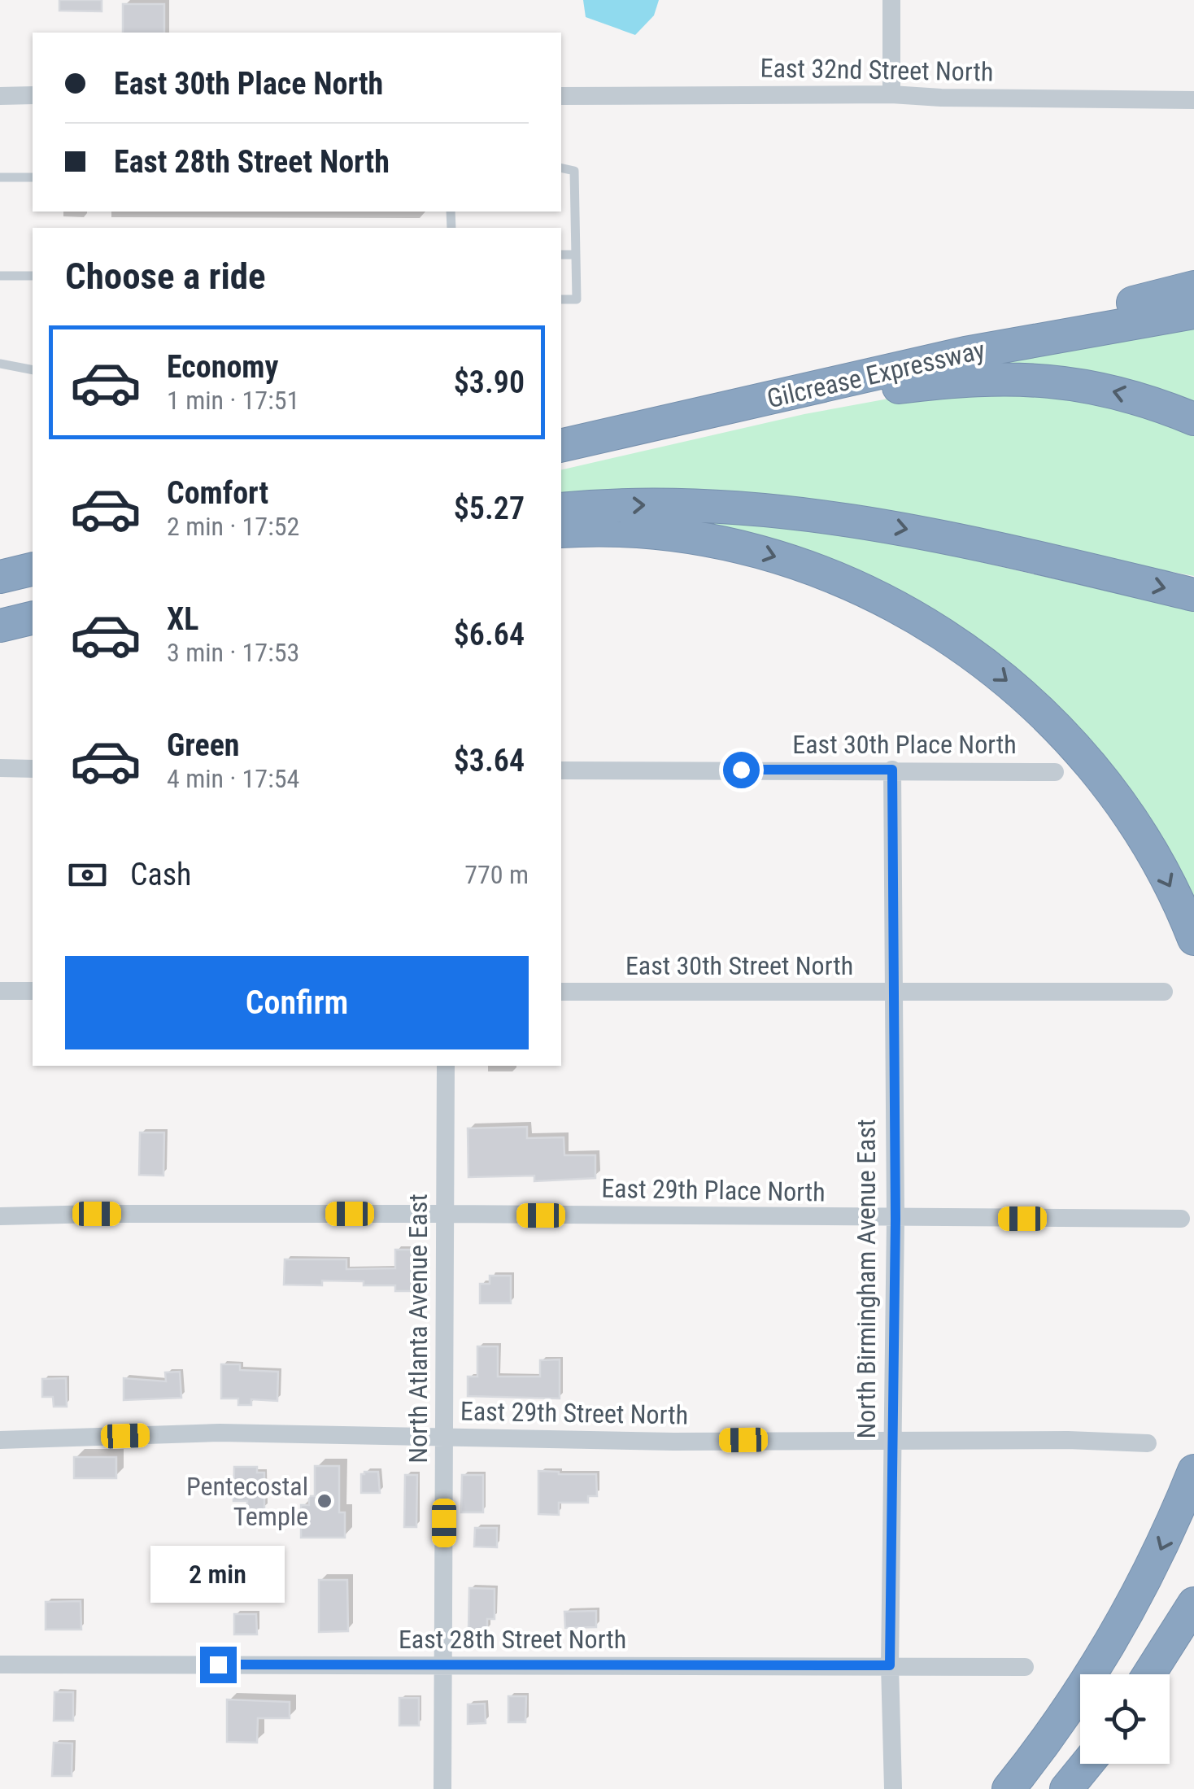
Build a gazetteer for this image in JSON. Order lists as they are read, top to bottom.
{
  "streets": {
    "highway": ["Gilcrease Expressway"],
    "street": [
      "East 32nd Street North",
      "East 30th Place North",
      "East 30th Street North",
      "East 29th Place North",
      "North Birmingham Avenue East",
      "North Atlanta Avenue East",
      "East 29th Street North",
      "East 28th Street North"
    ]
  },
  "crossings": [
    ["East 30th Place North", "North Birmingham Avenue East"],
    ["East 30th Street North", "North Birmingham Avenue East"],
    ["East 29th Place North", "North Birmingham Avenue East"],
    ["East 29th Place North", "North Atlanta Avenue East"],
    ["North Birmingham Avenue East", "East 29th Street North"],
    ["North Birmingham Avenue East", "East 28th Street North"],
    ["North Atlanta Avenue East", "East 29th Street North"],
    ["North Atlanta Avenue East", "East 28th Street North"]
  ],
  "places": ["Pentecostal Temple"],
  "page": {
    "banner": ["East 30th Place North", "East 28th Street North"],
    "heading": "Choose a ride",
    "list": [
      {
        "name": "Economy",
        "note": "1 min · 17:51",
        "value": "$3.90"
      },
      {
        "name": "Comfort",
        "note": "2 min · 17:52",
        "value": "$5.27"
      },
      {
        "name": "XL",
        "note": "3 min · 17:53",
        "value": "$6.64"
      },
      {
        "name": "Green",
        "note": "4 min · 17:54",
        "value": "$3.64"
      }
    ],
    "pay": ["Cash", "770 m"],
    "buttons": "Confirm",
    "bubble": "2 min"
  }
}
